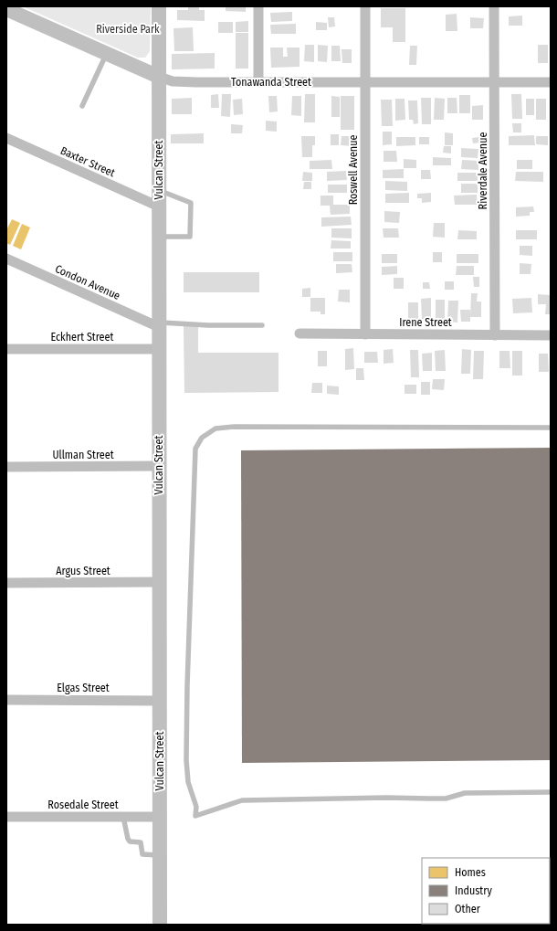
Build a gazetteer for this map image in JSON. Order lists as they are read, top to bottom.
{
  "streets": {
    "street": [
      "Tonawanda Street",
      "Baxter Street",
      "Vulcan Street",
      "Roswell Avenue",
      "Riverdale Avenue",
      "Condon Avenue",
      "Irene Street",
      "Eckhert Street",
      "Ullman Street",
      "Argus Street",
      "Elgas Street",
      "Rosedale Street"
    ]
  },
  "crossings": [
    ["Tonawanda Street", "Vulcan Street"],
    ["Tonawanda Street", "Roswell Avenue"],
    ["Tonawanda Street", "Riverdale Avenue"],
    ["Baxter Street", "Vulcan Street"],
    ["Vulcan Street", "Condon Avenue"],
    ["Vulcan Street", "Eckhert Street"],
    ["Vulcan Street", "Ullman Street"],
    ["Vulcan Street", "Argus Street"],
    ["Vulcan Street", "Elgas Street"],
    ["Vulcan Street", "Rosedale Street"],
    ["Roswell Avenue", "Irene Street"],
    ["Riverdale Avenue", "Irene Street"]
  ],
  "parks": ["Riverside Park"],
  "legend": ["Homes", "Industry", "Other"]
}
